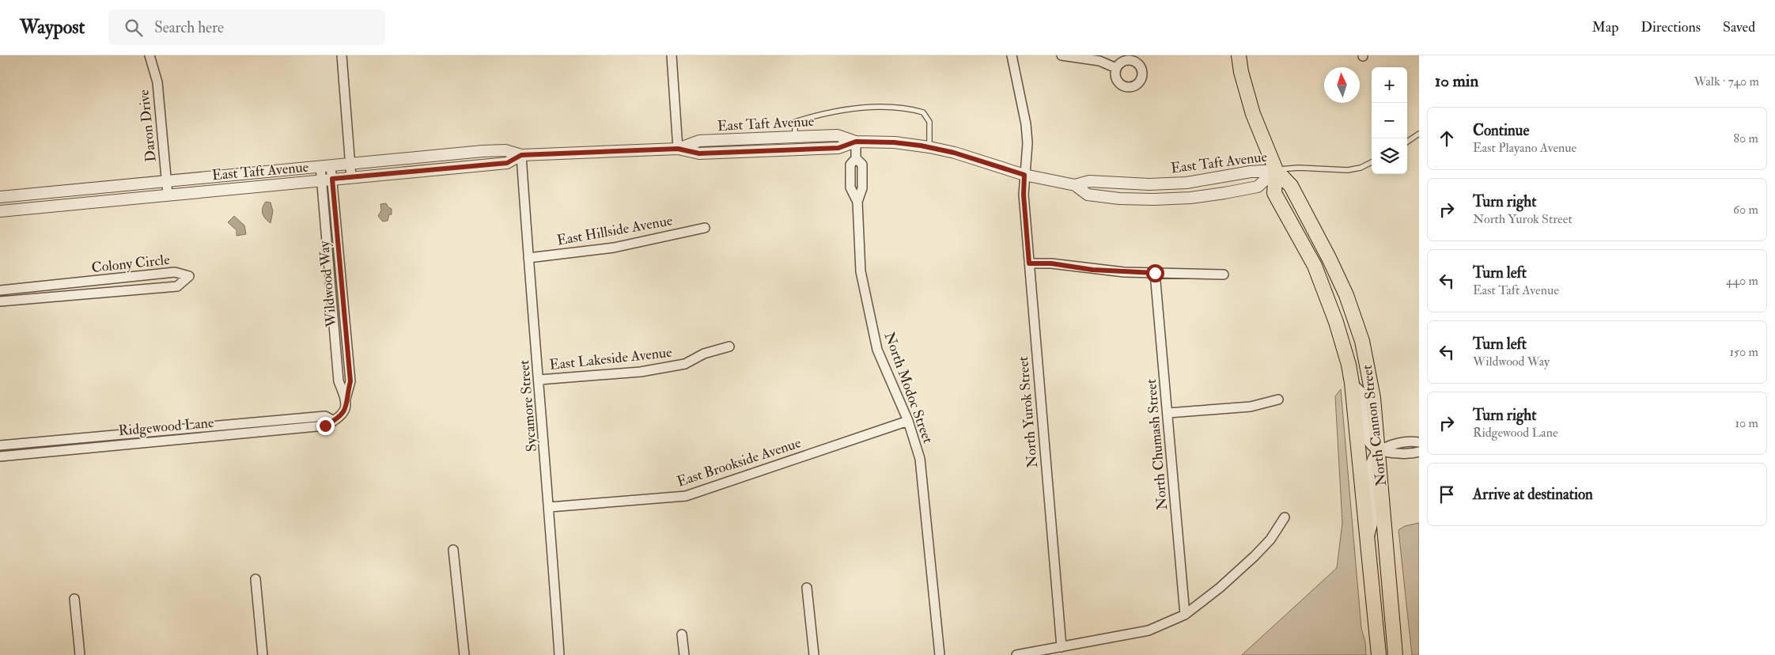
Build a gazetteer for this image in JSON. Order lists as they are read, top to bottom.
{
  "streets": {
    "main road": ["North Cannon Street"],
    "street": [
      "East Taft Avenue",
      "Daron Drive",
      "East Hillside Avenue",
      "Colony Circle",
      "Wildwood Way",
      "East Lakeside Avenue",
      "North Modoc Street",
      "Sycamore Street",
      "North Yurok Street",
      "Ridgewood Lane",
      "North Chumash Street",
      "East Brookside Avenue"
    ]
  },
  "crossings": [
    ["East Taft Avenue", "Daron Drive"],
    ["East Taft Avenue", "Wildwood Way"],
    ["East Taft Avenue", "North Modoc Street"],
    ["East Taft Avenue", "Sycamore Street"],
    ["East Taft Avenue", "North Yurok Street"],
    ["East Taft Avenue", "North Cannon Street"],
    ["East Hillside Avenue", "Sycamore Street"],
    ["Wildwood Way", "Ridgewood Lane"],
    ["East Lakeside Avenue", "Sycamore Street"],
    ["North Modoc Street", "East Brookside Avenue"],
    ["Sycamore Street", "East Brookside Avenue"]
  ],
  "north": "top",
  "page": {
    "header": "Waypost",
    "search": "Search here",
    "nav": ["Map", "Directions", "Saved"],
    "heading": ["10 min", "Walk · 740 m"],
    "map_buttons": ["+", "−"],
    "list": [
      ["Continue", "East Playano Avenue", "80 m"],
      ["Turn right", "North Yurok Street", "60 m"],
      ["Turn left", "East Taft Avenue", "440 m"],
      ["Turn left", "Wildwood Way", "150 m"],
      ["Turn right", "Ridgewood Lane", "10 m"],
      "Arrive at destination"
    ]
  }
}
